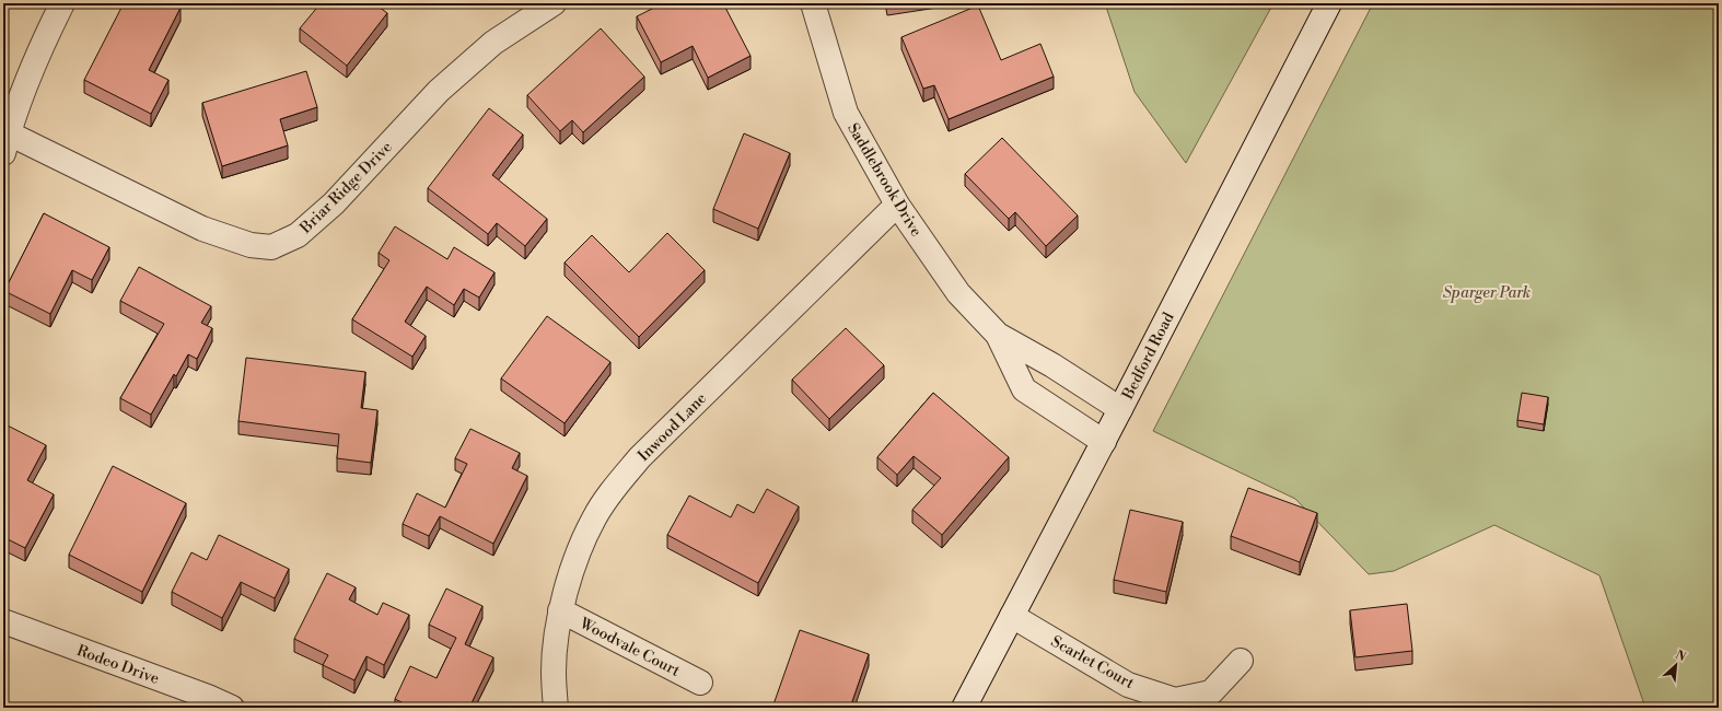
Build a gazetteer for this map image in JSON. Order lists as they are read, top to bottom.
{
  "streets": {
    "street": [
      "Saddlebrook Drive",
      "Briar Ridge Drive",
      "Bedford Road",
      "Inwood Lane",
      "Woodvale Court",
      "Scarlet Court",
      "Rodeo Drive"
    ]
  },
  "crossings": [
    ["Saddlebrook Drive", "Bedford Road"],
    ["Saddlebrook Drive", "Inwood Lane"],
    ["Bedford Road", "Scarlet Court"],
    ["Inwood Lane", "Woodvale Court"]
  ],
  "parks": ["Sparger Park"],
  "north": "top right"
}
